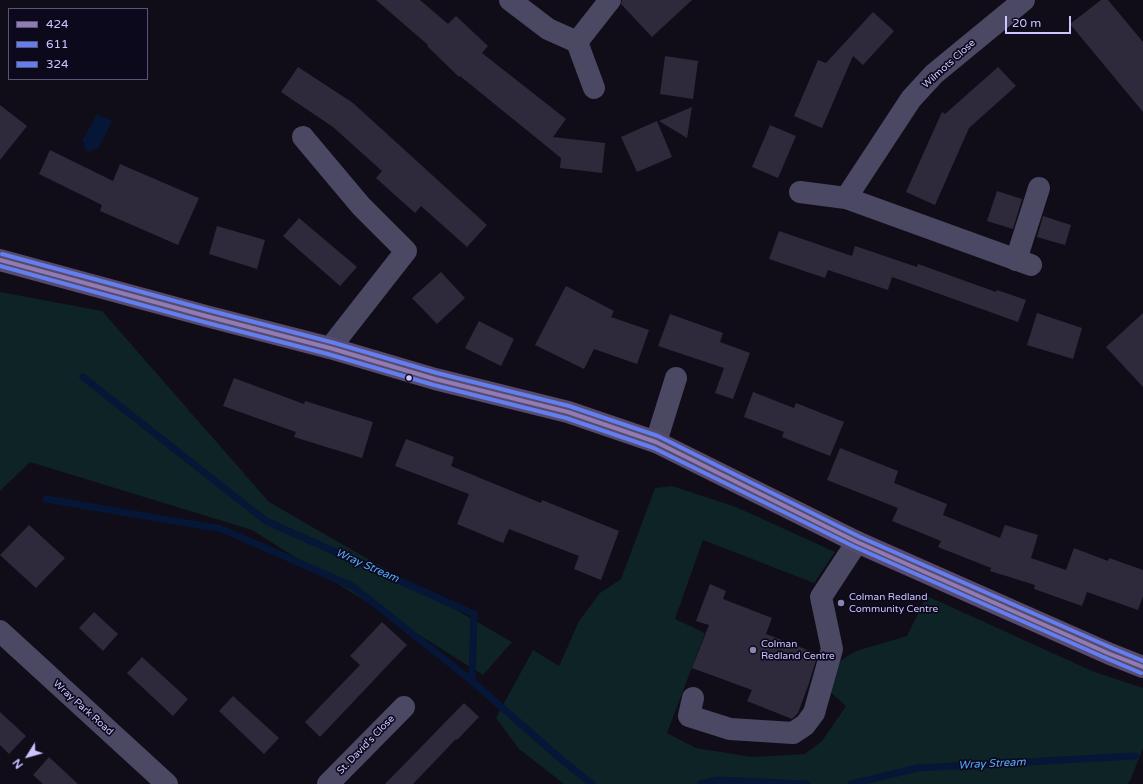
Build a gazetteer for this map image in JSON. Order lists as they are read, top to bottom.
{
  "streets": {
    "street": ["Wilmots Close", "Wray Park Road", "St. David's Close"]
  },
  "water": ["Wray Stream"],
  "places": ["Colman Redland Community Centre", "Colman Redland Centre"],
  "lines": ["transit line 324", "transit line 424", "transit line 611"],
  "legend": ["424", "611", "324"],
  "scale_bar": "20 m",
  "north": "bottom left"
}
